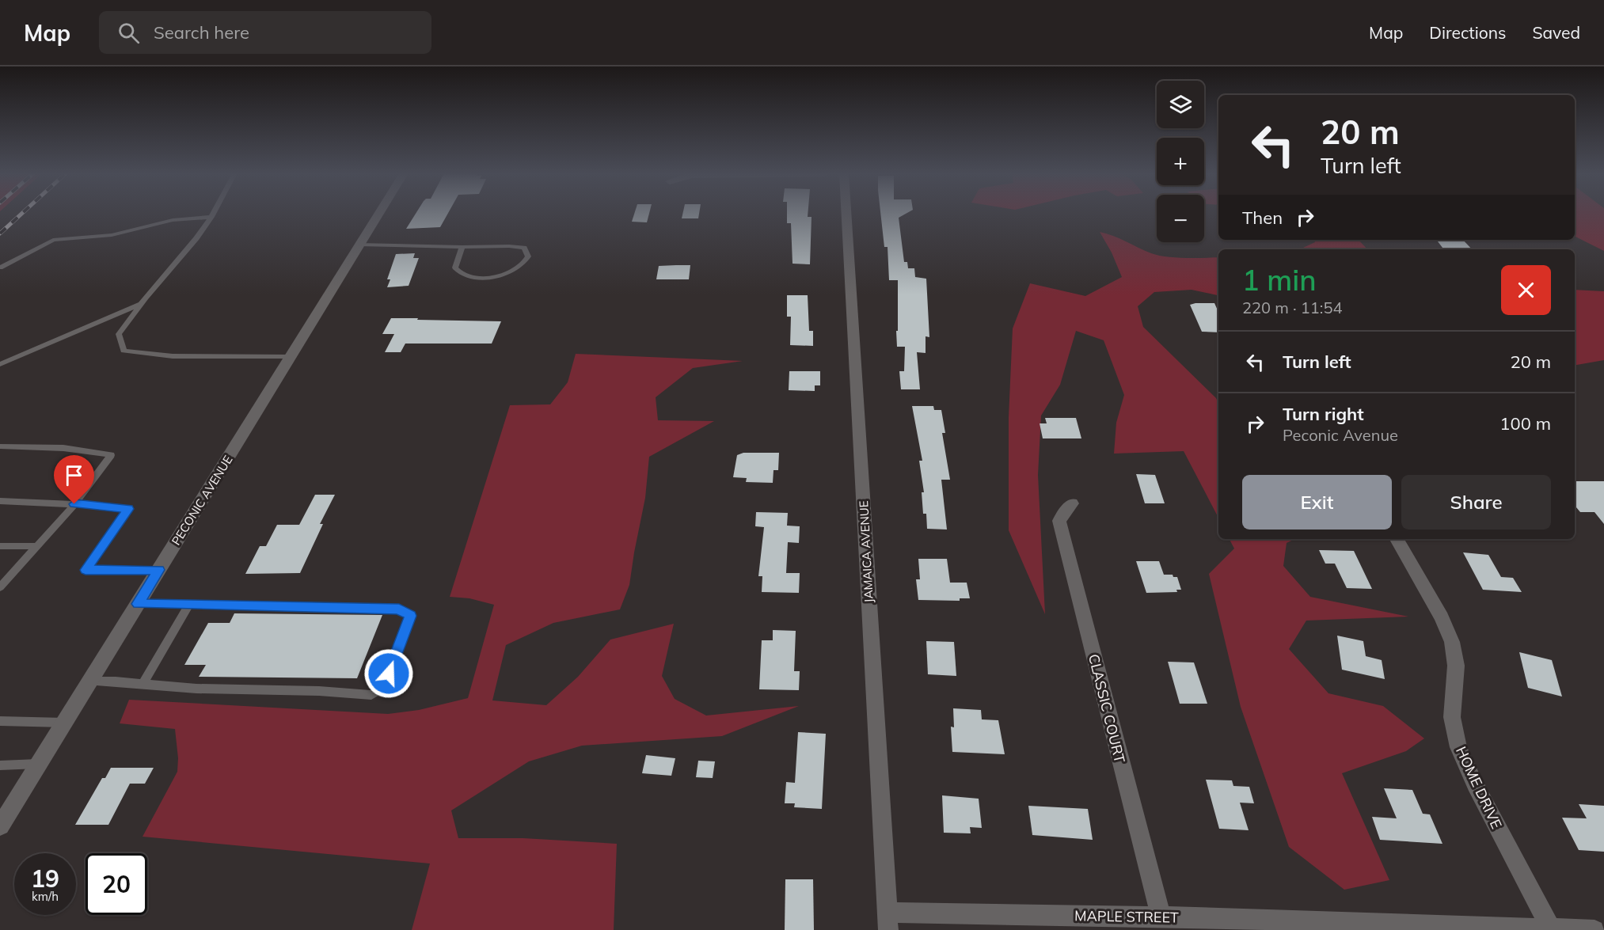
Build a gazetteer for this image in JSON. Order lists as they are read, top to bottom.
{
  "streets": {
    "street": [
      "PECONIC AVENUE",
      "JAMAICA AVENUE",
      "CLASSIC COURT",
      "HOME DRIVE",
      "MAPLE STREET"
    ]
  },
  "crossings": [
    ["JAMAICA AVENUE", "MAPLE STREET"],
    ["CLASSIC COURT", "MAPLE STREET"],
    ["HOME DRIVE", "MAPLE STREET"]
  ],
  "page": {
    "header": "Map",
    "search": "Search here",
    "nav": ["Map", "Directions", "Saved"],
    "map_buttons": ["+", "−"],
    "turn": ["20 m", "Turn left"],
    "then": "Then",
    "heading": ["1 min", "220 m · 11:54"],
    "list": [
      {
        "name": "Turn left",
        "value": "20 m"
      },
      {
        "name": "Turn right",
        "note": "Peconic Avenue",
        "value": "100 m"
      }
    ],
    "buttons": ["Exit", "Share"],
    "speed": "19 km/h",
    "limit": "20"
  }
}
